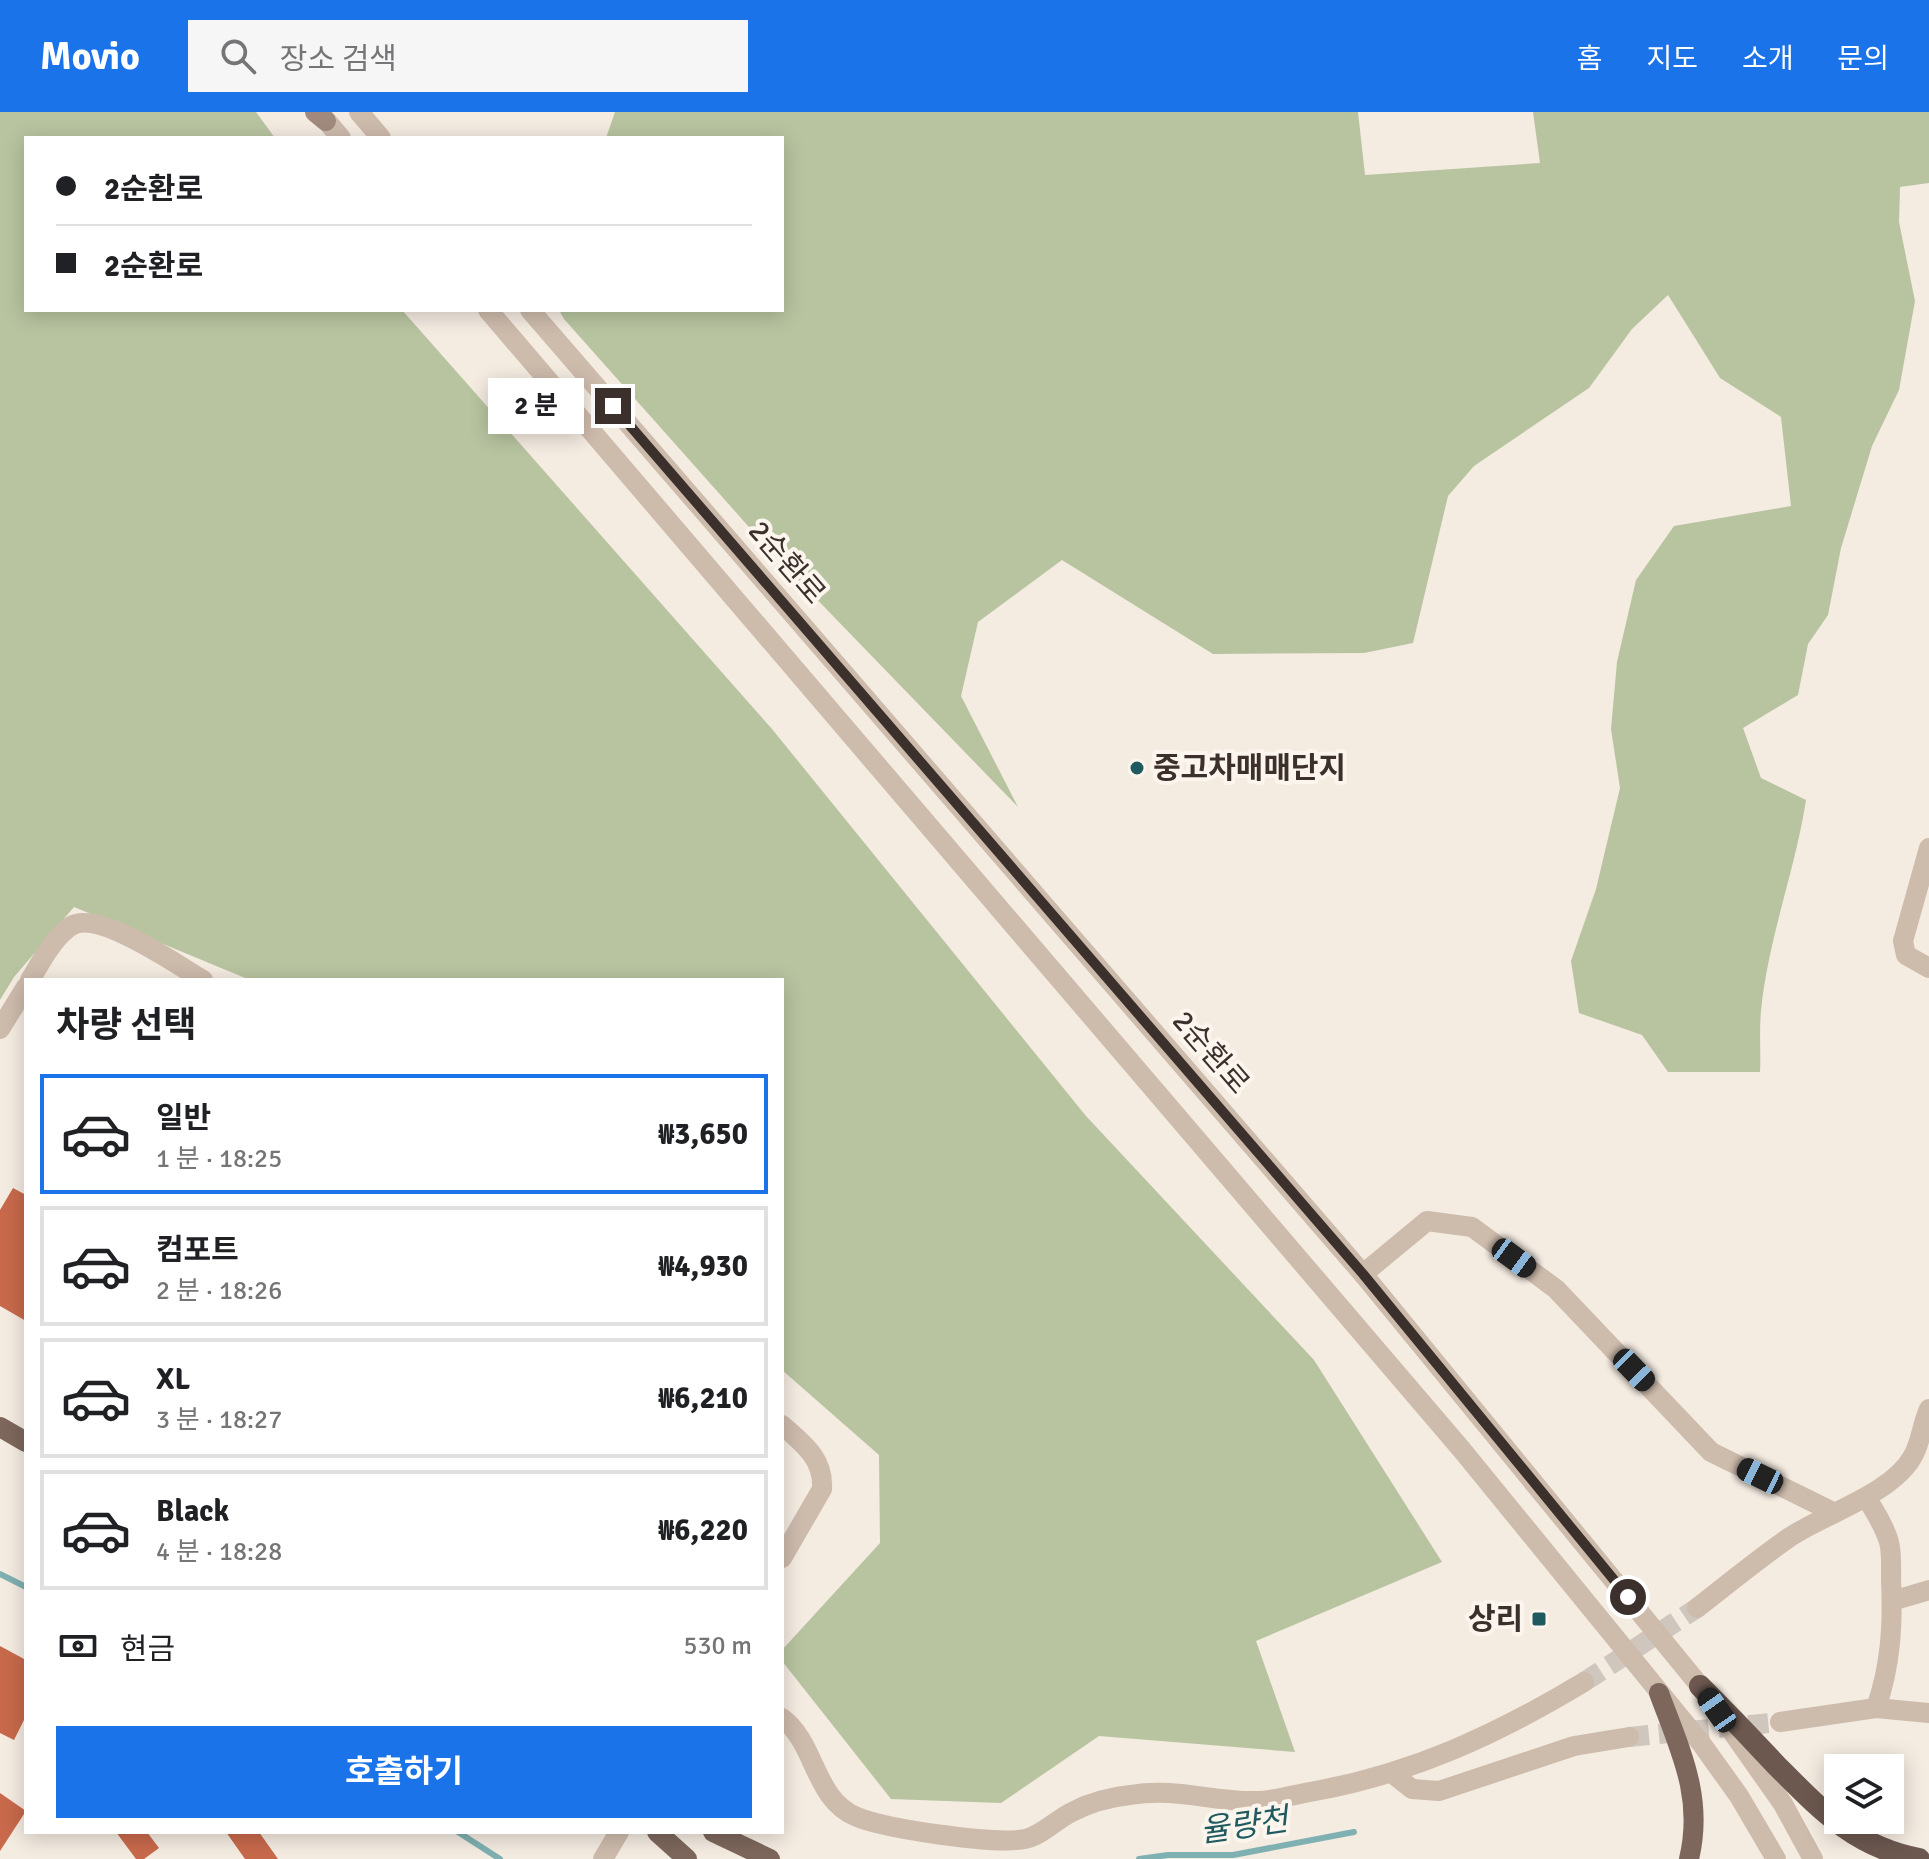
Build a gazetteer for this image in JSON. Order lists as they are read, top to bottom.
{
  "streets": {
    "street": ["2순환로"]
  },
  "water": ["율량천"],
  "places": {
    "other": ["중고차매매단지"],
    "transit": ["상리"]
  },
  "page": {
    "header": "Movio",
    "search": "장소 검색",
    "nav": [
      "홈",
      "지도",
      "소개",
      "문의"
    ],
    "banner": ["2순환로", "2순환로"],
    "bubble": "2 분",
    "heading": "차량 선택",
    "list": [
      {
        "name": "일반",
        "note": "1 분 · 18:25",
        "value": "₩3,650"
      },
      {
        "name": "컴포트",
        "note": "2 분 · 18:26",
        "value": "₩4,930"
      },
      {
        "name": "XL",
        "note": "3 분 · 18:27",
        "value": "₩6,210"
      },
      {
        "name": "Black",
        "note": "4 분 · 18:28",
        "value": "₩6,220"
      }
    ],
    "pay": ["현금", "530 m"],
    "buttons": "호출하기"
  }
}
